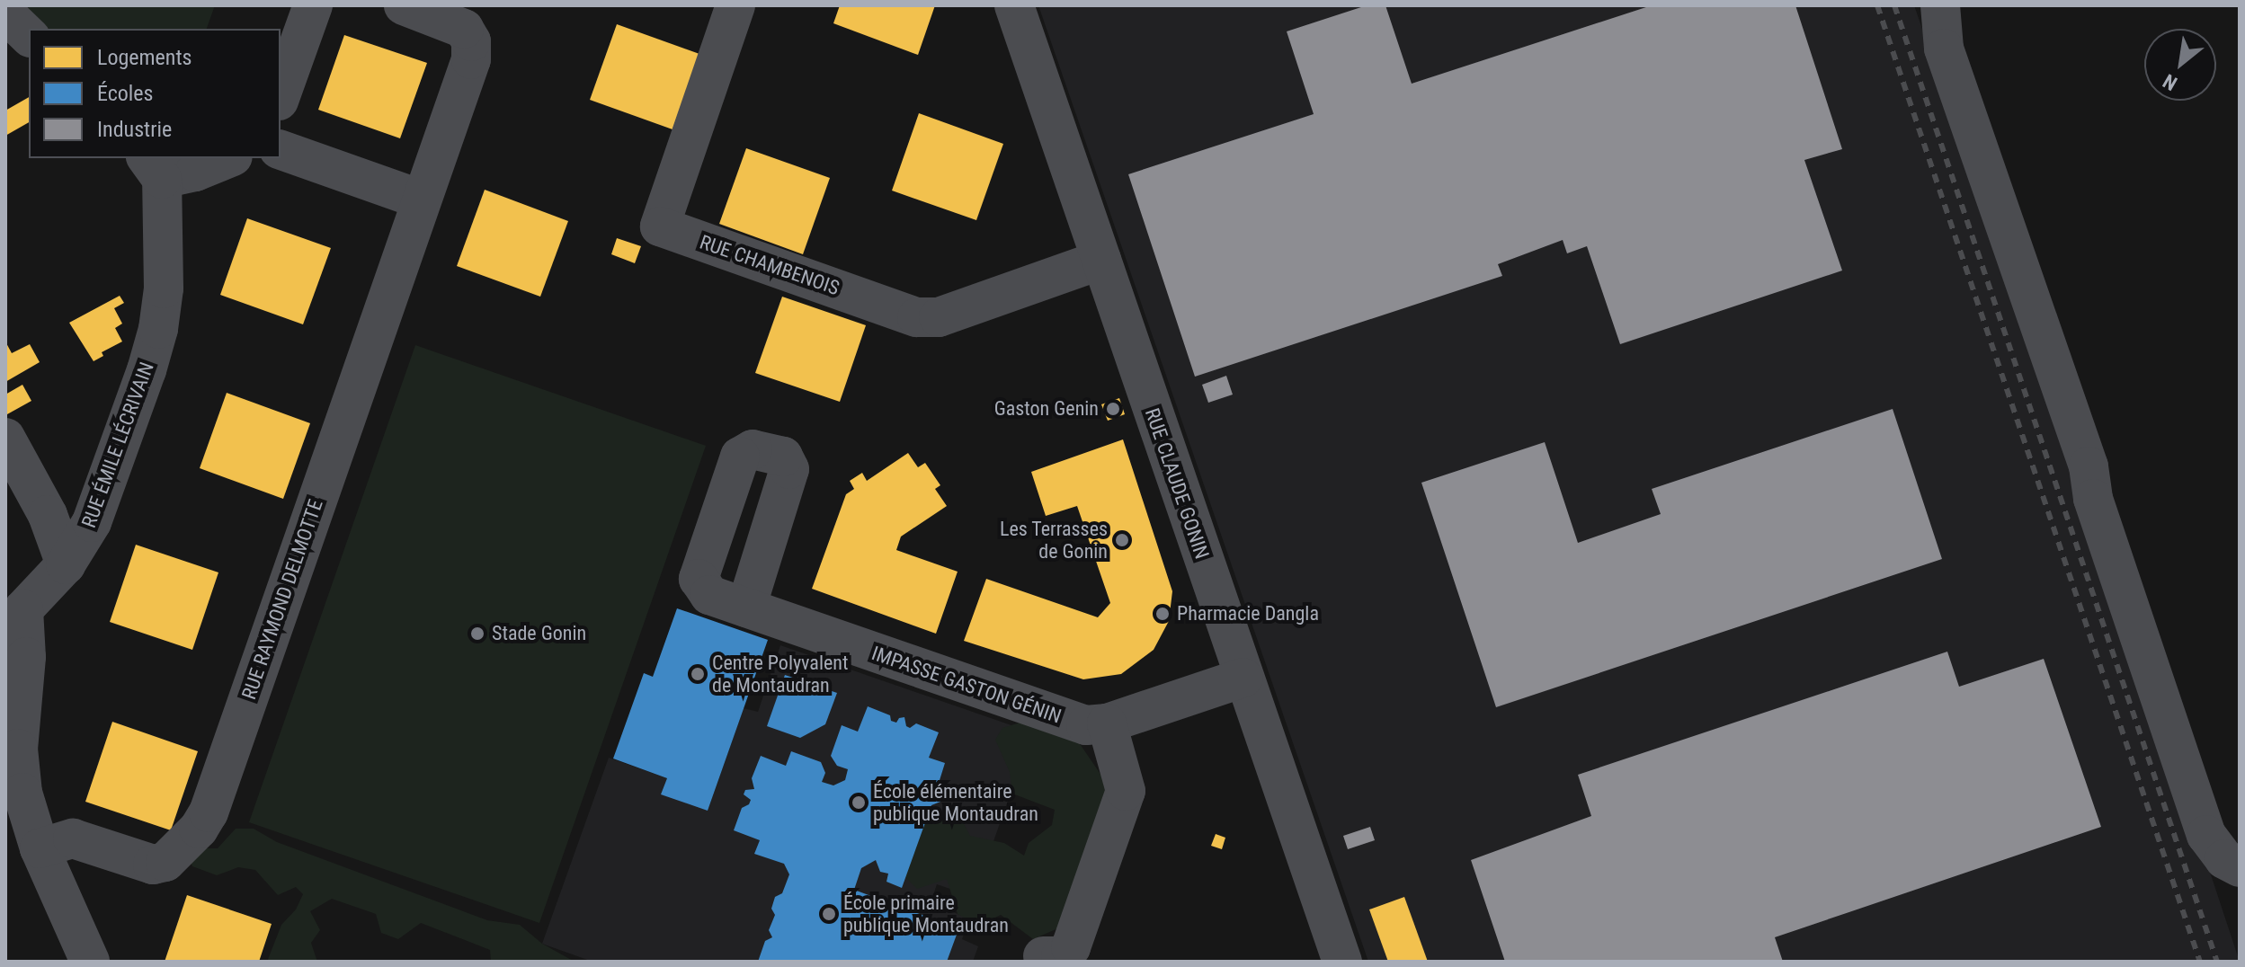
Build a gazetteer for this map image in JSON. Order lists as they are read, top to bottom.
{
  "streets": {
    "street": [
      "RUE CHAMBENOIS",
      "RUE ÉMILE LÉCRIVAIN",
      "RUE CLAUDE GONIN",
      "RUE RAYMOND DELMOTTE",
      "IMPASSE GASTON GÉNIN"
    ]
  },
  "crossings": [
    ["RUE CHAMBENOIS", "RUE CLAUDE GONIN"],
    ["RUE ÉMILE LÉCRIVAIN", "RUE RAYMOND DELMOTTE"],
    ["RUE CLAUDE GONIN", "IMPASSE GASTON GÉNIN"]
  ],
  "places": [
    "Gaston Genin",
    "Les Terrasses de Gonin",
    "Pharmacie Dangla",
    "Stade Gonin",
    "Centre Polyvalent de Montaudran",
    "École élémentaire publique Montaudran",
    "École primaire publique Montaudran"
  ],
  "legend": ["Logements", "Écoles", "Industrie"],
  "north": "bottom left"
}
